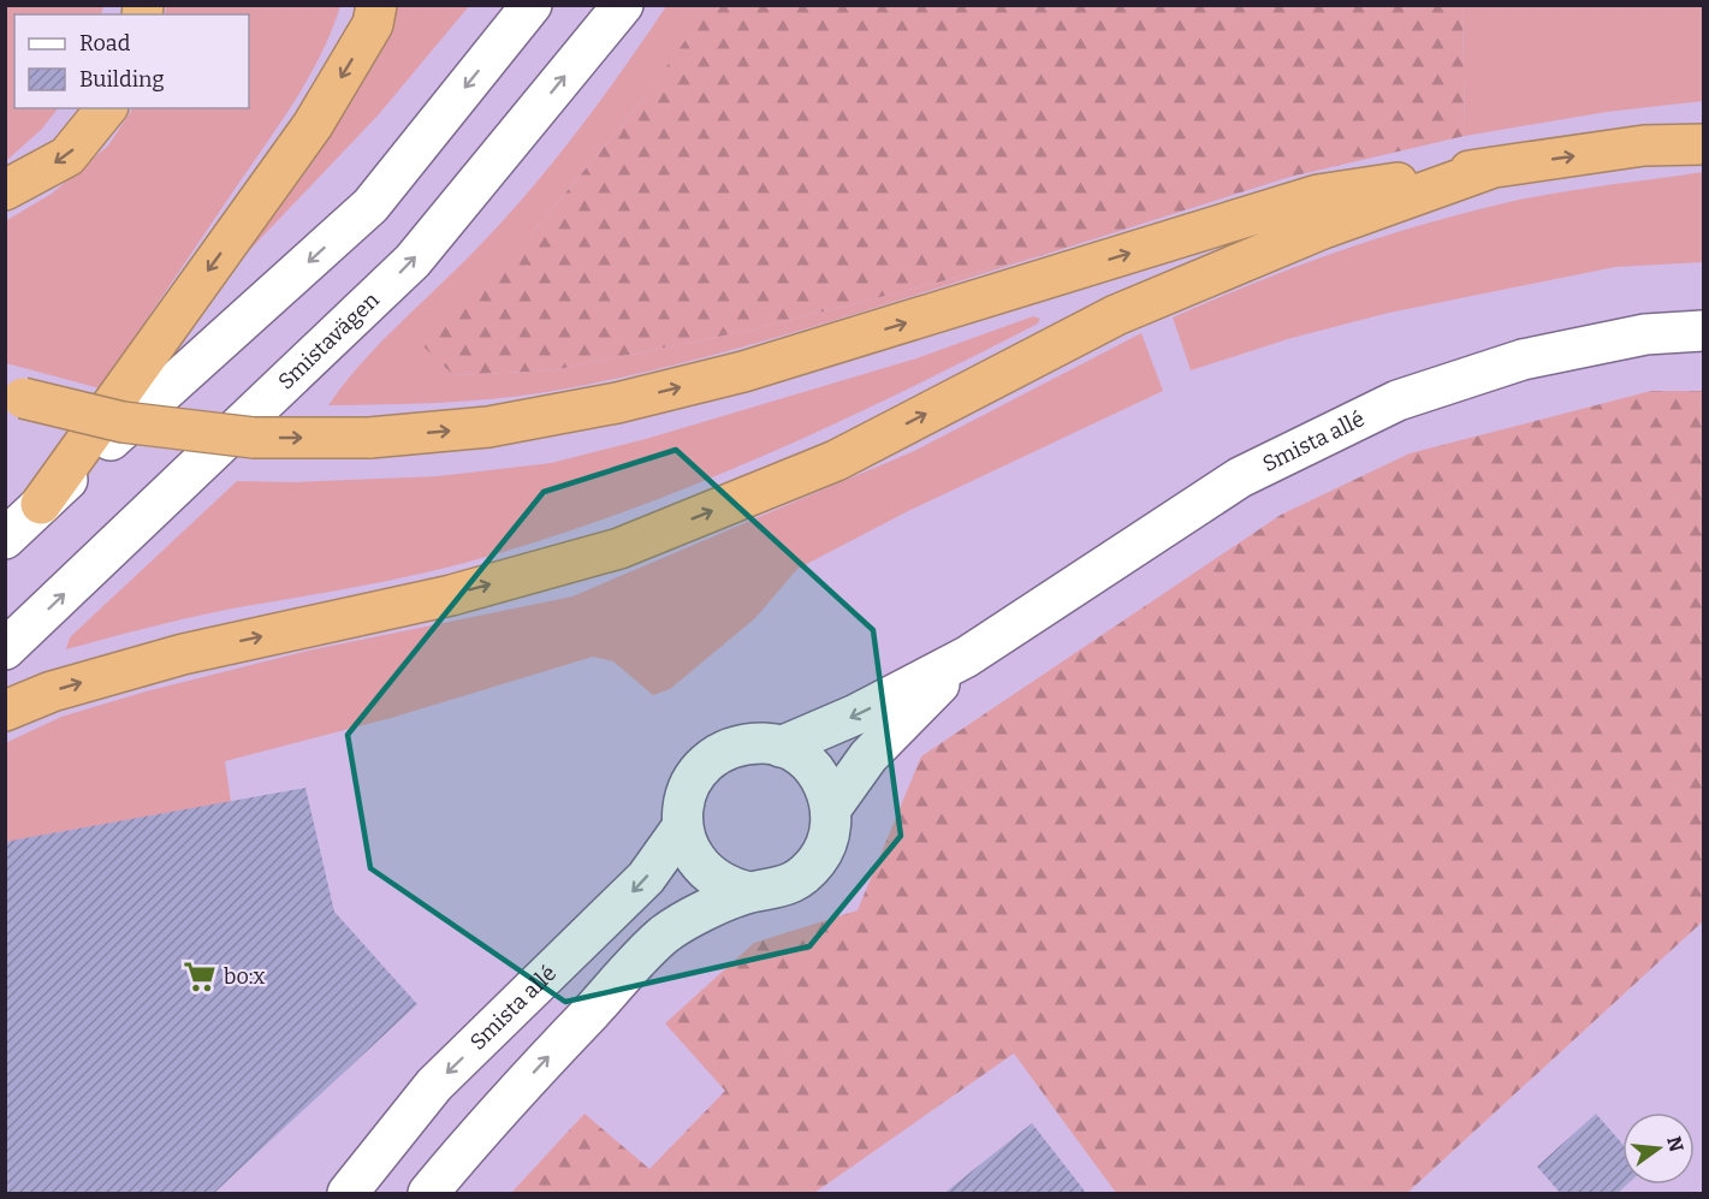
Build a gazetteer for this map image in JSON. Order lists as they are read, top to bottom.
{
  "streets": {
    "street": ["Smistavägen", "Smista allé"]
  },
  "places": {
    "supermarket": ["bo:x"]
  },
  "legend": ["Road", "Building"],
  "north": "right"
}
